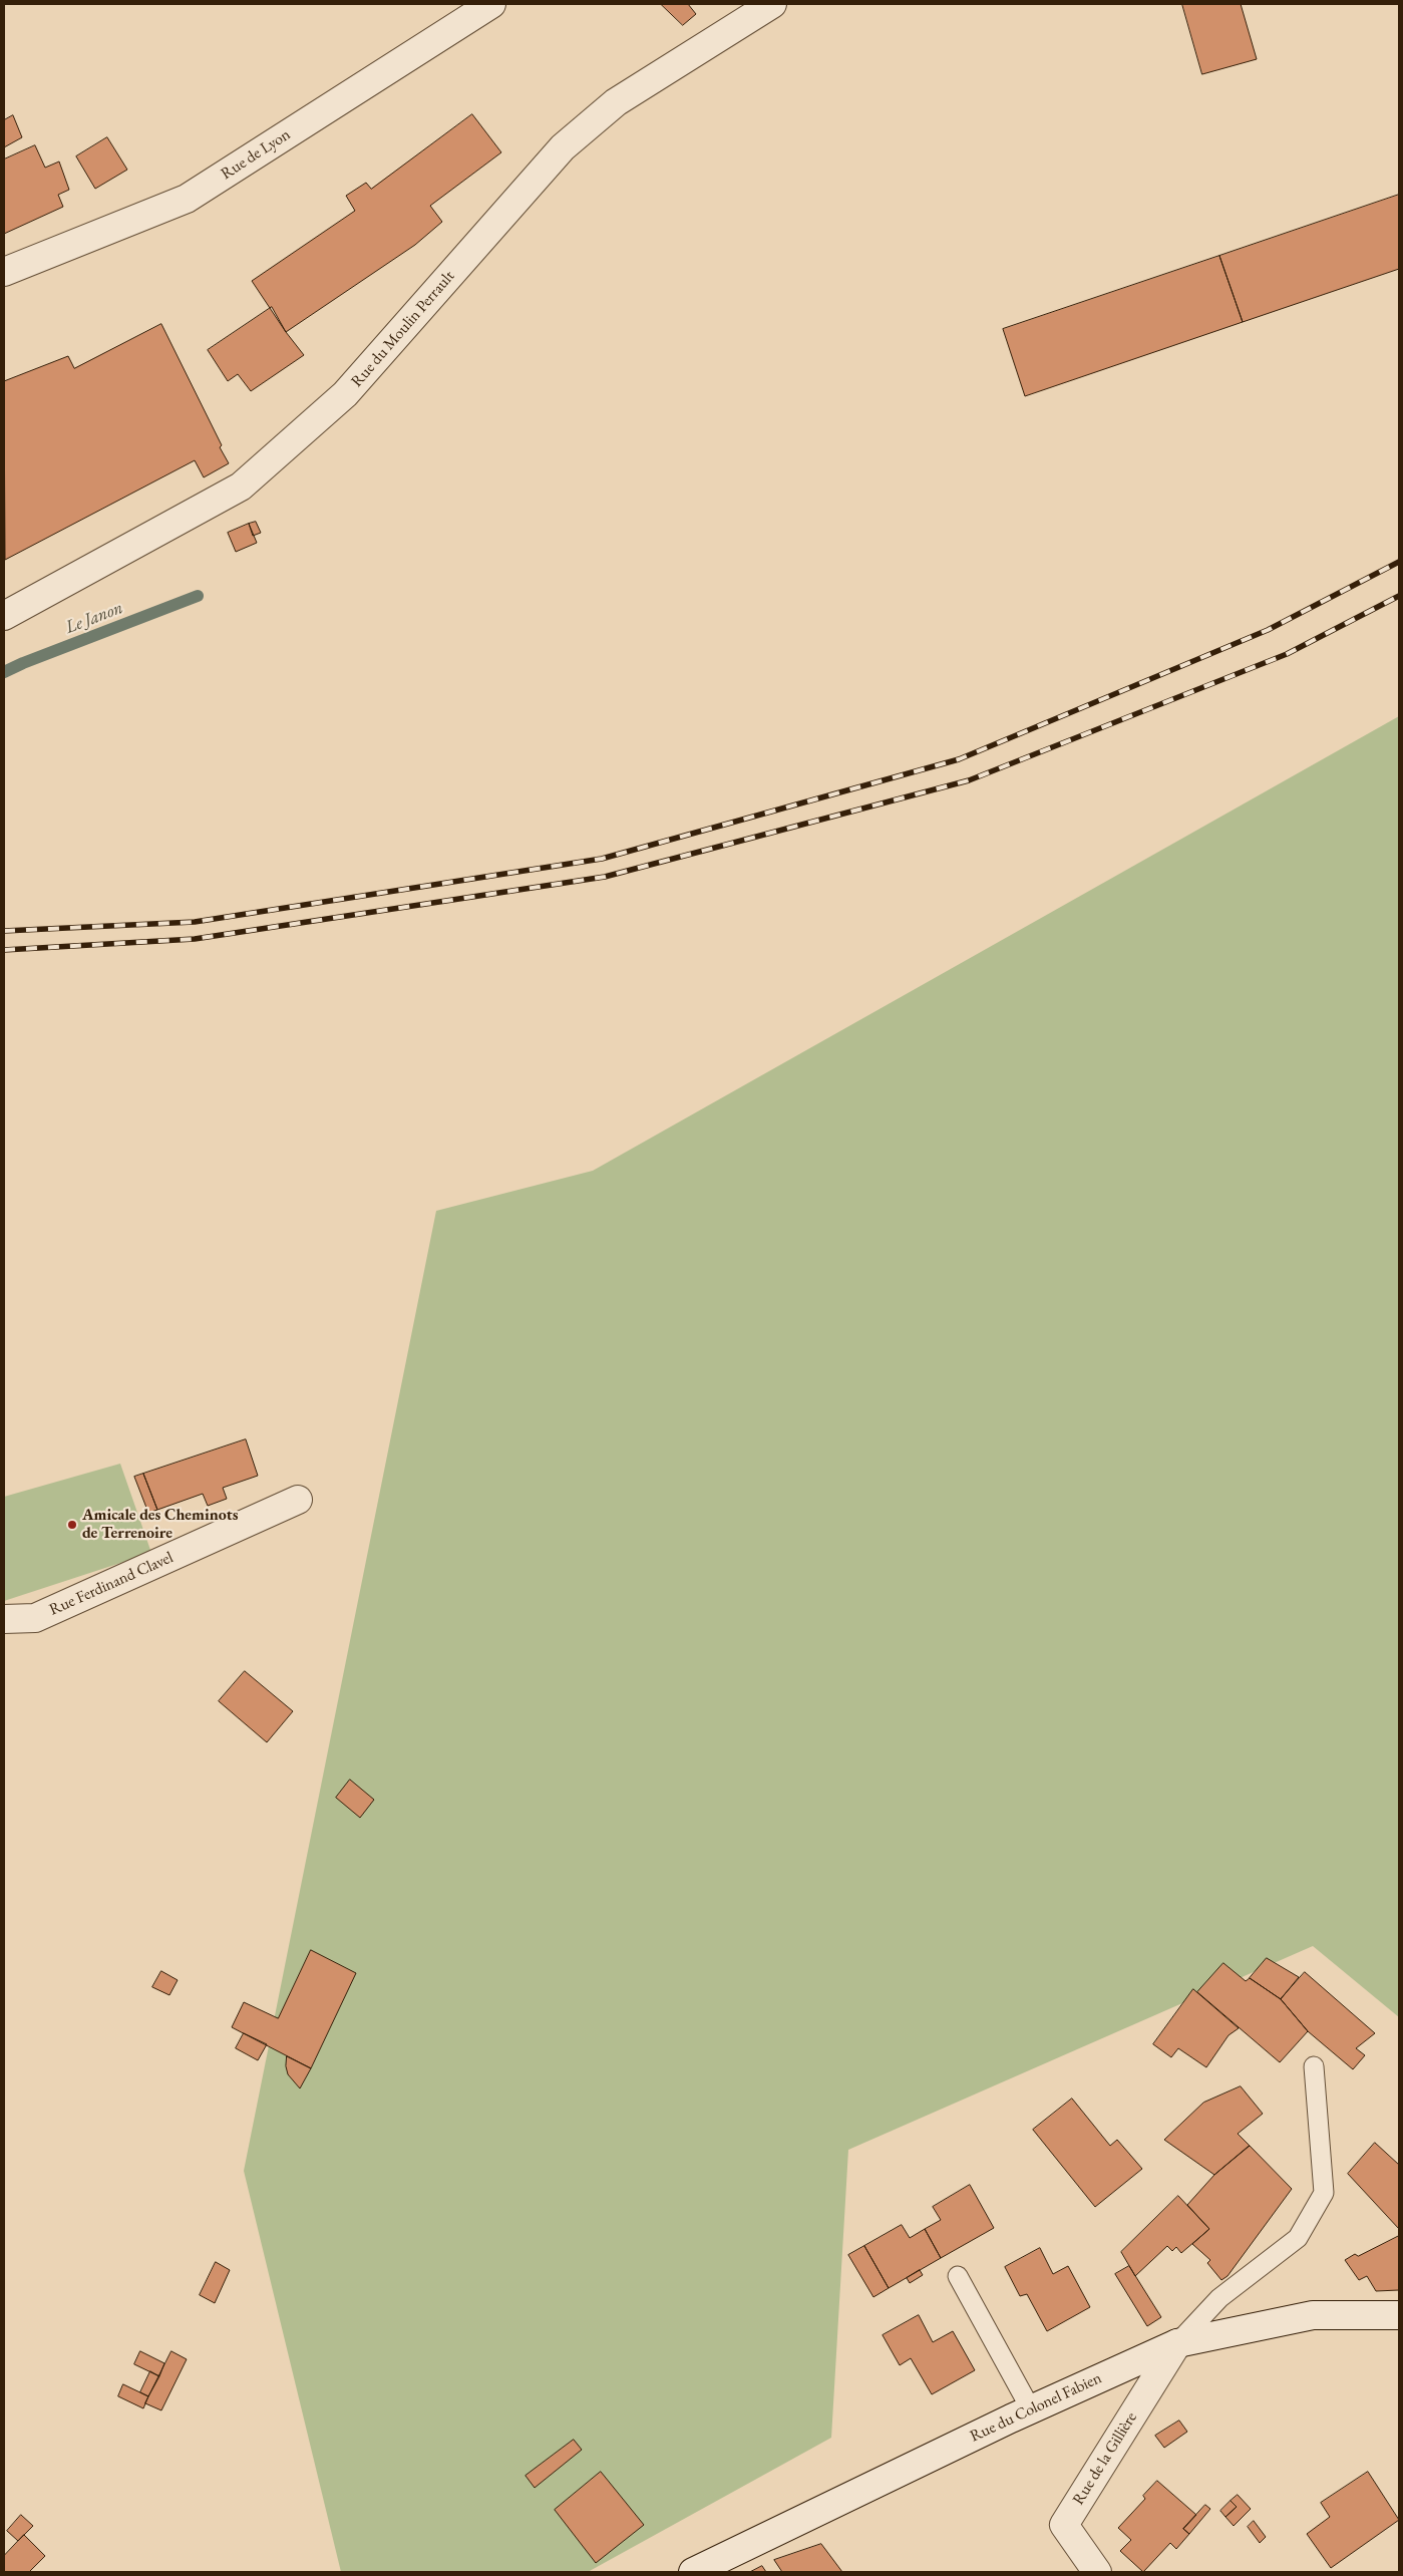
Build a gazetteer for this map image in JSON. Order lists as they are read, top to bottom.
{
  "streets": {
    "street": [
      "Rue de Lyon",
      "Rue du Moulin Perrault",
      "Rue Ferdinand Clavel",
      "Rue du Colonel Fabien",
      "Rue de la Gillière"
    ]
  },
  "crossings": [
    ["Rue du Colonel Fabien", "Rue de la Gillière"]
  ],
  "water": ["Le Janon"],
  "places": ["Amicale des Cheminots de Terrenoire"]
}
